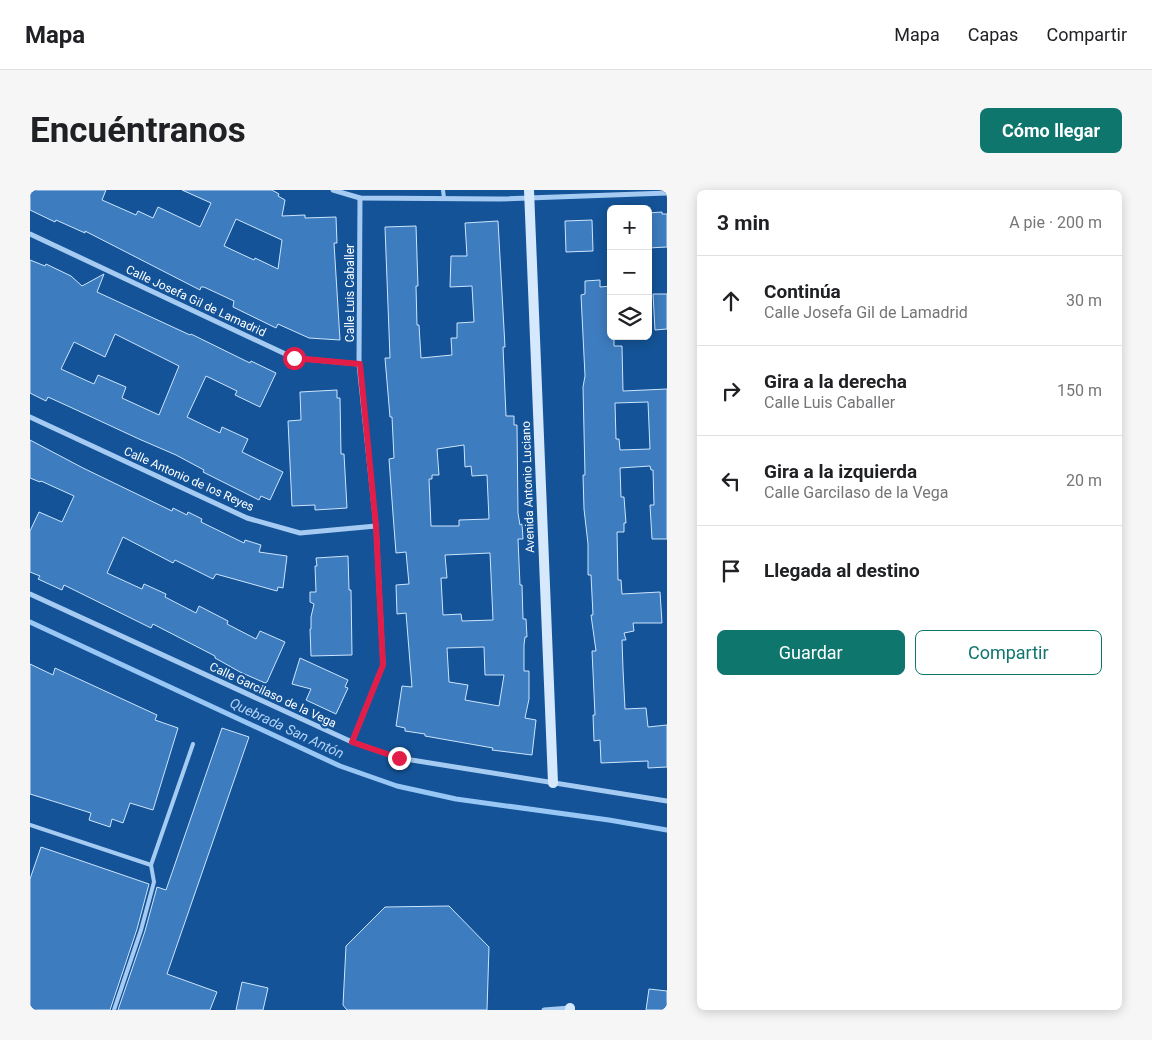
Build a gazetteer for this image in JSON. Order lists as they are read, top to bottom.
{
  "streets": {
    "street": [
      "Calle Luis Caballer",
      "Calle Josefa Gil de Lamadrid",
      "Calle Antonio de los Reyes",
      "Avenida Antonio Luciano",
      "Calle Garcilaso de la Vega"
    ]
  },
  "crossings": [
    ["Calle Luis Caballer", "Calle Josefa Gil de Lamadrid"],
    ["Calle Luis Caballer", "Calle Antonio de los Reyes"],
    ["Calle Luis Caballer", "Calle Garcilaso de la Vega"],
    ["Avenida Antonio Luciano", "Calle Garcilaso de la Vega"]
  ],
  "water": ["Quebrada San Antón"],
  "page": {
    "header": "Mapa",
    "nav": ["Mapa", "Capas", "Compartir"],
    "buttons": [
      "Cómo llegar",
      ["Guardar", "Compartir"]
    ],
    "title": "Encuéntranos",
    "heading": ["3 min", "A pie · 200 m"],
    "map_buttons": ["+", "−"],
    "list": [
      ["Continúa", "Calle Josefa Gil de Lamadrid", "30 m"],
      ["Gira a la derecha", "Calle Luis Caballer", "150 m"],
      ["Gira a la izquierda", "Calle Garcilaso de la Vega", "20 m"],
      "Llegada al destino"
    ]
  }
}
